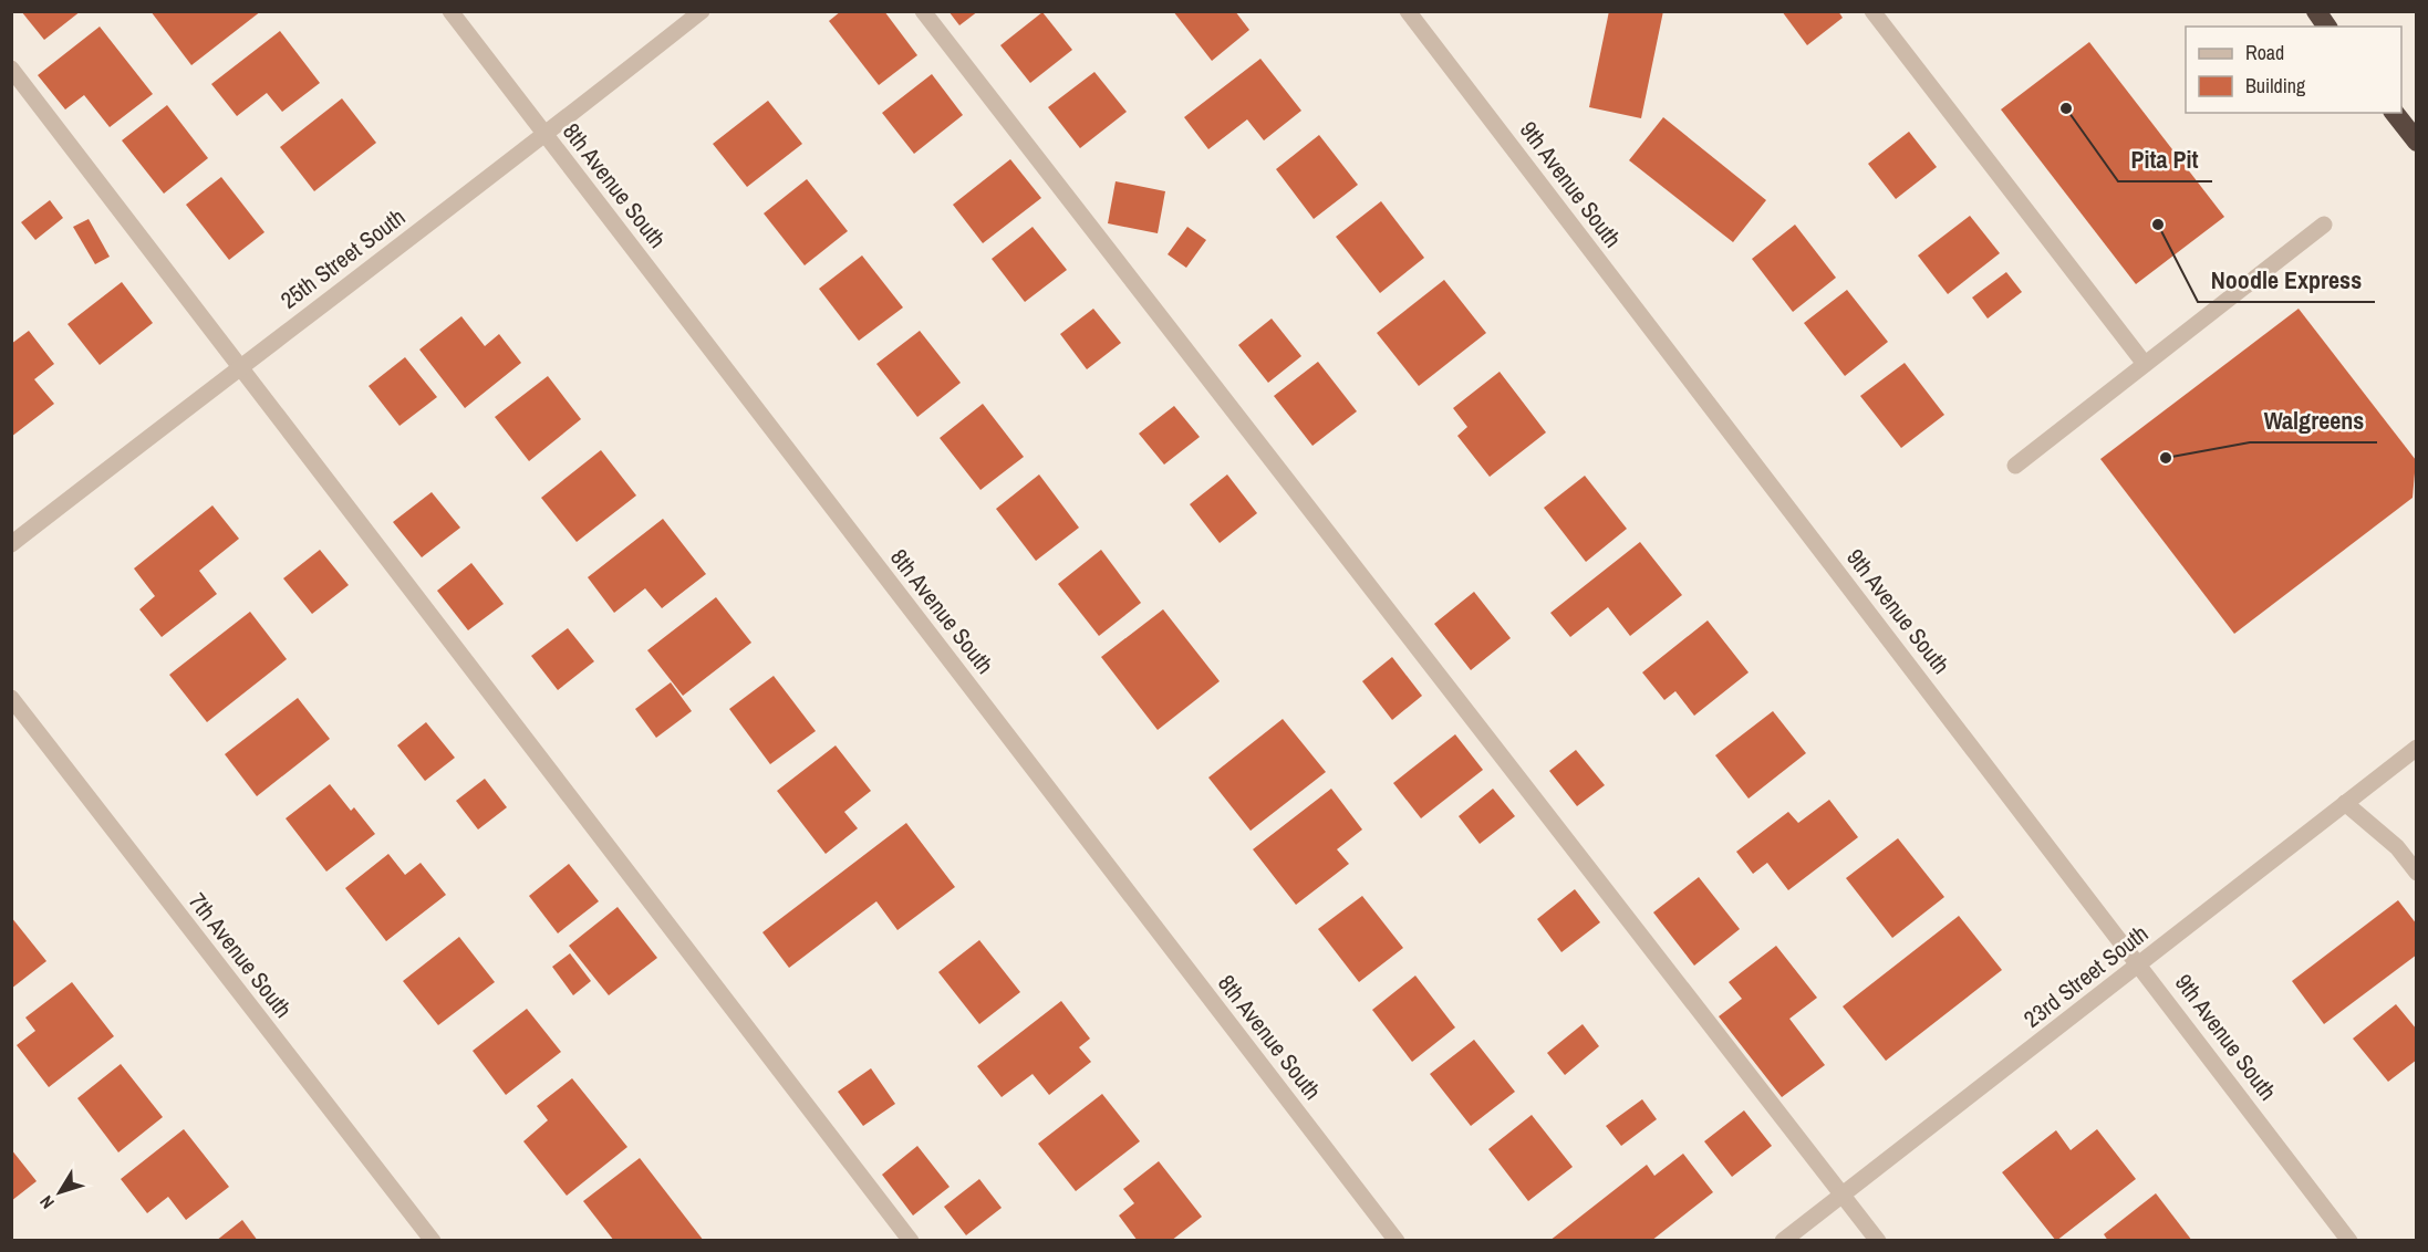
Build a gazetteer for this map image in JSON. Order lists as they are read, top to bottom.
{
  "streets": {
    "street": [
      "9th Avenue South",
      "8th Avenue South",
      "25th Street South",
      "7th Avenue South",
      "23rd Street South"
    ]
  },
  "crossings": [
    ["9th Avenue South", "23rd Street South"],
    ["8th Avenue South", "25th Street South"]
  ],
  "places": ["Pita Pit", "Noodle Express", "Walgreens"],
  "legend": ["Road", "Building"],
  "north": "bottom left"
}
